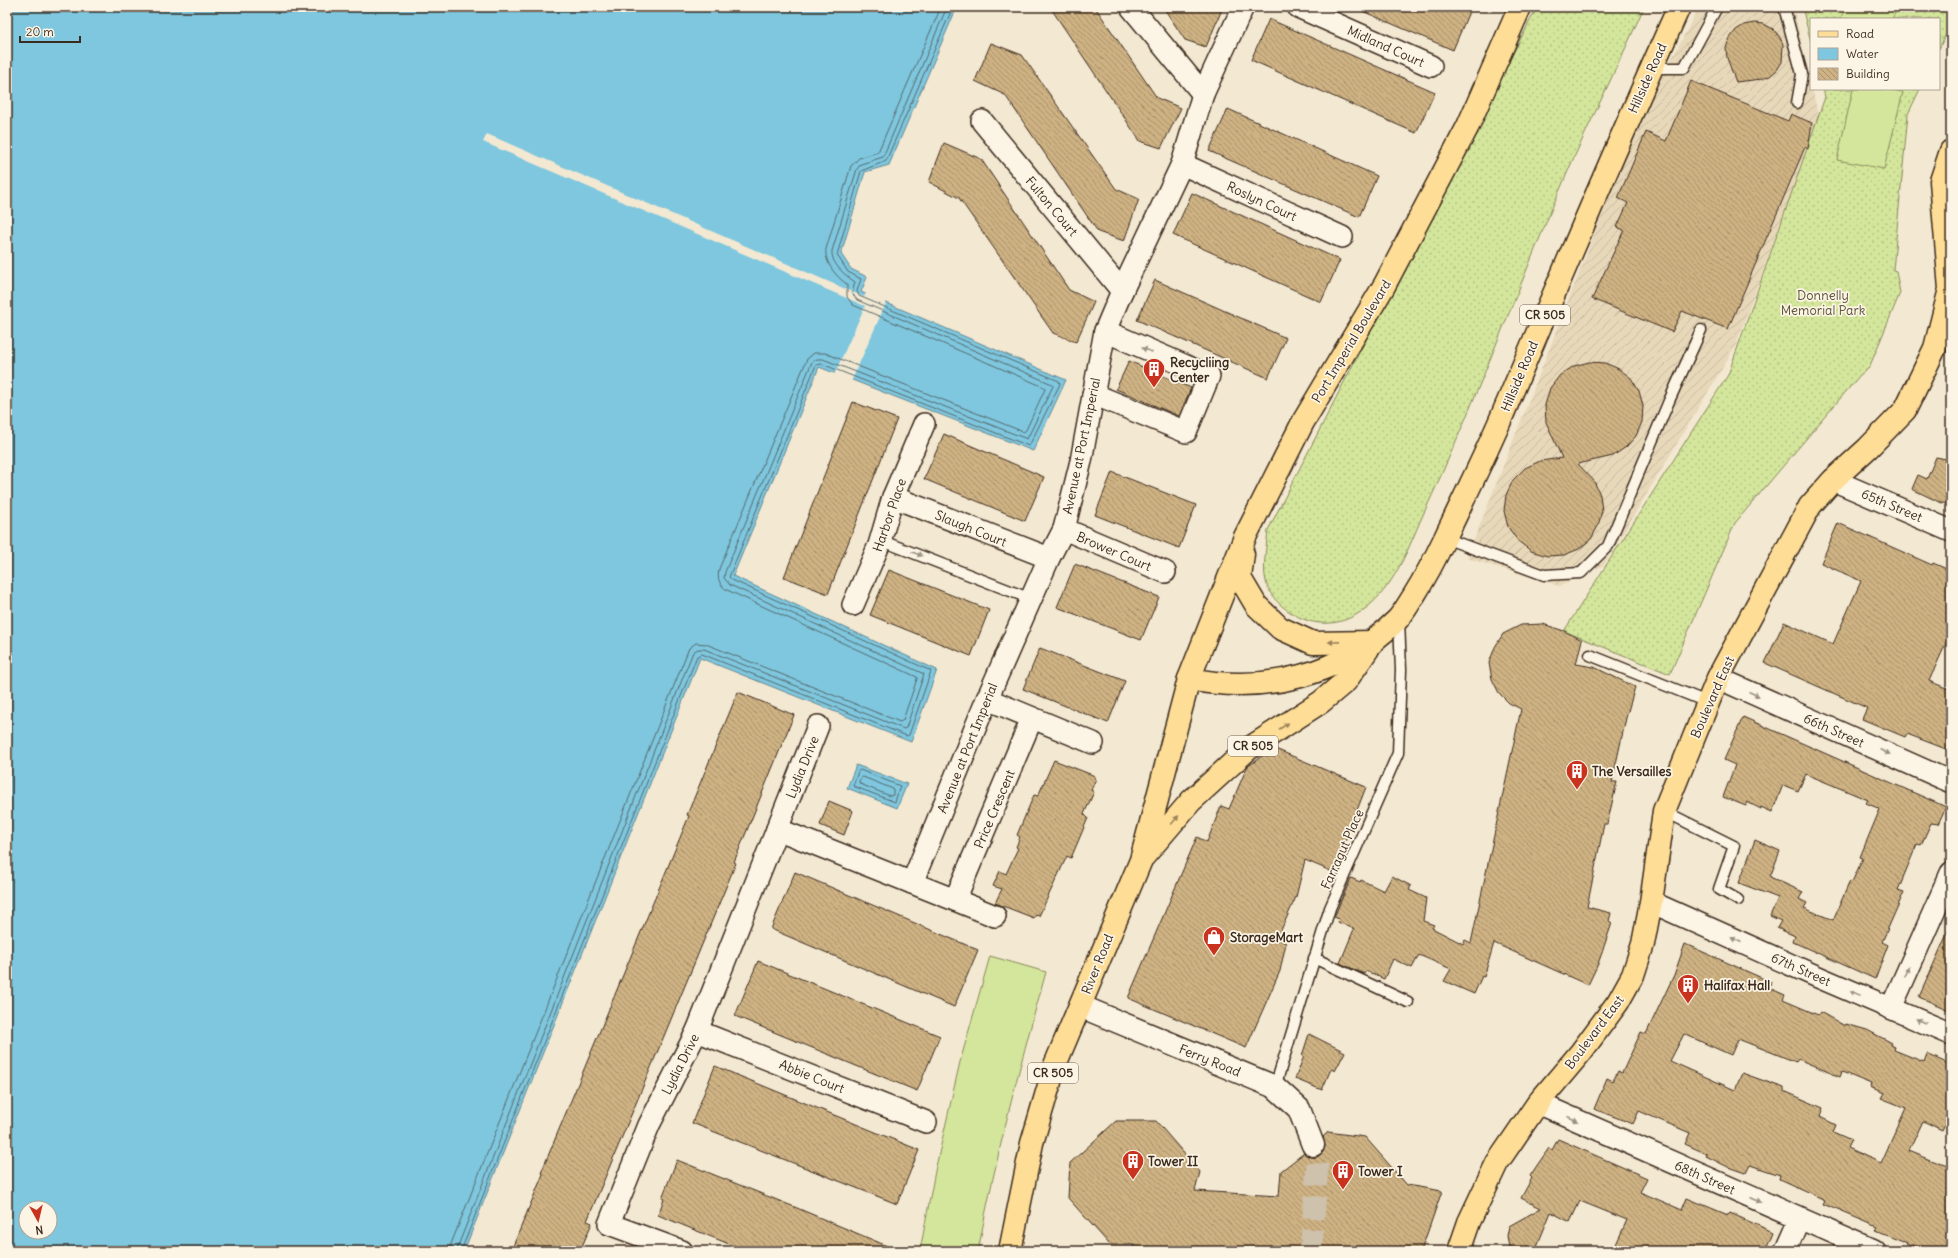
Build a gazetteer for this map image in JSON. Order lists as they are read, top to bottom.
{
  "streets": {
    "main road": [
      "Hillside Road",
      "CR 505",
      "Port Imperial Boulevard",
      "Boulevard East",
      "River Road"
    ],
    "street": [
      "Midland Court",
      "Roslyn Court",
      "Fulton Court",
      "Avenue at Port Imperial",
      "65th Street",
      "Harbor Place",
      "Slaugh Court",
      "Brower Court",
      "66th Street",
      "Lydia Drive",
      "Price Crescent",
      "67th Street",
      "Ferry Road",
      "Abbie Court",
      "68th Street"
    ],
    "lane": ["Farragut Place"]
  },
  "crossings": [
    ["Hillside Road", "CR 505"],
    ["Hillside Road", "Farragut Place"],
    ["Roslyn Court", "Avenue at Port Imperial"],
    ["Fulton Court", "Avenue at Port Imperial"],
    ["CR 505", "Port Imperial Boulevard"],
    ["CR 505", "River Road"],
    ["Port Imperial Boulevard", "River Road"],
    ["Avenue at Port Imperial", "Slaugh Court"],
    ["Avenue at Port Imperial", "Brower Court"],
    ["65th Street", "Boulevard East"],
    ["Harbor Place", "Slaugh Court"],
    ["Boulevard East", "66th Street"],
    ["Boulevard East", "67th Street"],
    ["Boulevard East", "68th Street"],
    ["Lydia Drive", "Abbie Court"],
    ["Farragut Place", "Ferry Road"],
    ["River Road", "Ferry Road"]
  ],
  "one_way": ["66th Street", "67th Street", "68th Street"],
  "parks": ["Donnelly Memorial Park"],
  "places": {
    "building": [
      "Recycliing Center",
      "The Versailles",
      "Halifax Hall",
      "Tower II",
      "Tower I"
    ],
    "shop": ["StorageMart"]
  },
  "legend": ["Road", "Water", "Building"],
  "scale_bar": "20 m",
  "north": "bottom"
}
